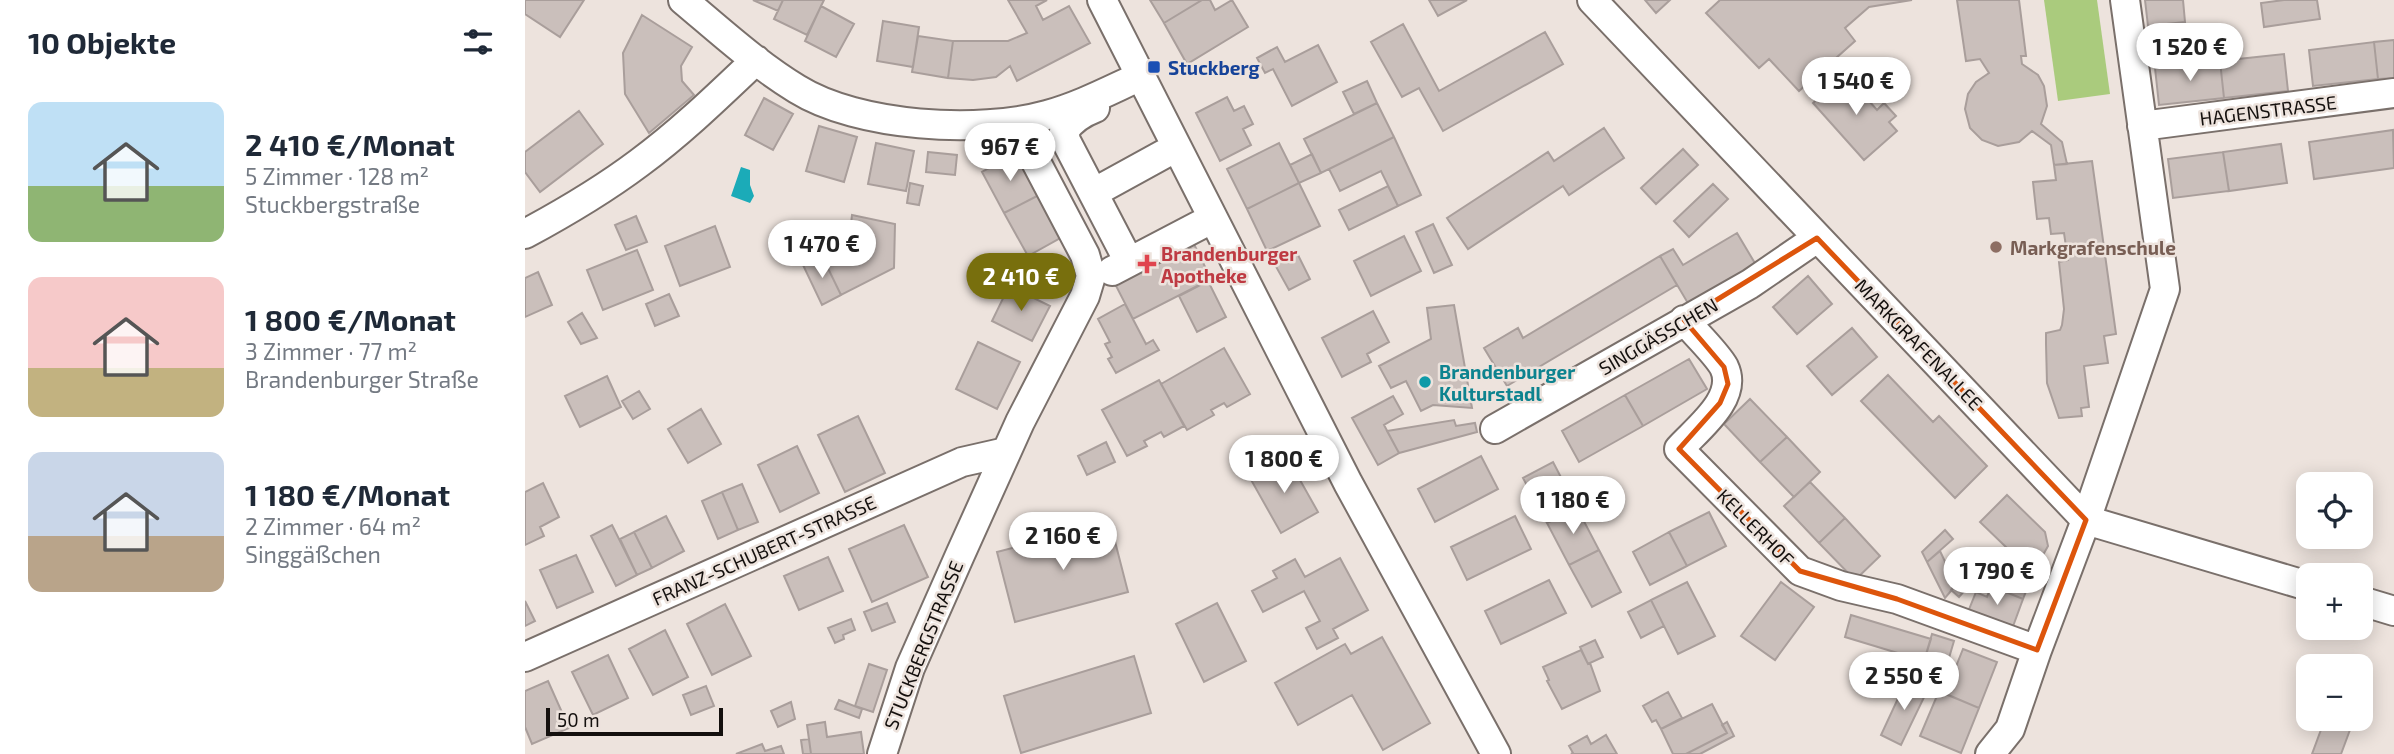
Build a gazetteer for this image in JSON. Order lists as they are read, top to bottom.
{
  "streets": {
    "street": [
      "HAGENSTRASSE",
      "SINGGÄSSCHEN",
      "MARKGRAFENALLEE",
      "KELLERHOF",
      "FRANZ-SCHUBERT-STRASSE",
      "STUCKBERGSTRASSE"
    ]
  },
  "crossings": [
    ["SINGGÄSSCHEN", "MARKGRAFENALLEE"],
    ["SINGGÄSSCHEN", "KELLERHOF"],
    ["FRANZ-SCHUBERT-STRASSE", "STUCKBERGSTRASSE"]
  ],
  "places": {
    "transit": ["Stuckberg"],
    "other": ["Markgrafenschule", "Brandenburger Kulturstadl"],
    "health": ["Brandenburger Apotheke"]
  },
  "scale_bar": "50 m",
  "page": {
    "heading": "10 Objekte",
    "price": [
      "1 520 €",
      "1 540 €",
      "967 €",
      "1 470 €",
      "2 410 €",
      "1 800 €",
      "1 180 €",
      "2 160 €",
      "1 790 €",
      "2 550 €"
    ],
    "list": [
      {
        "name": "2 410 €/Monat",
        "note": "5 Zimmer · 128 m² · Stuckbergstraße"
      },
      {
        "name": "1 800 €/Monat",
        "note": "3 Zimmer · 77 m² · Brandenburger Straße"
      },
      {
        "name": "1 180 €/Monat",
        "note": "2 Zimmer · 64 m² · Singgäßchen"
      }
    ],
    "map_buttons": ["+", "−"],
    "scale": "50 m"
  }
}
